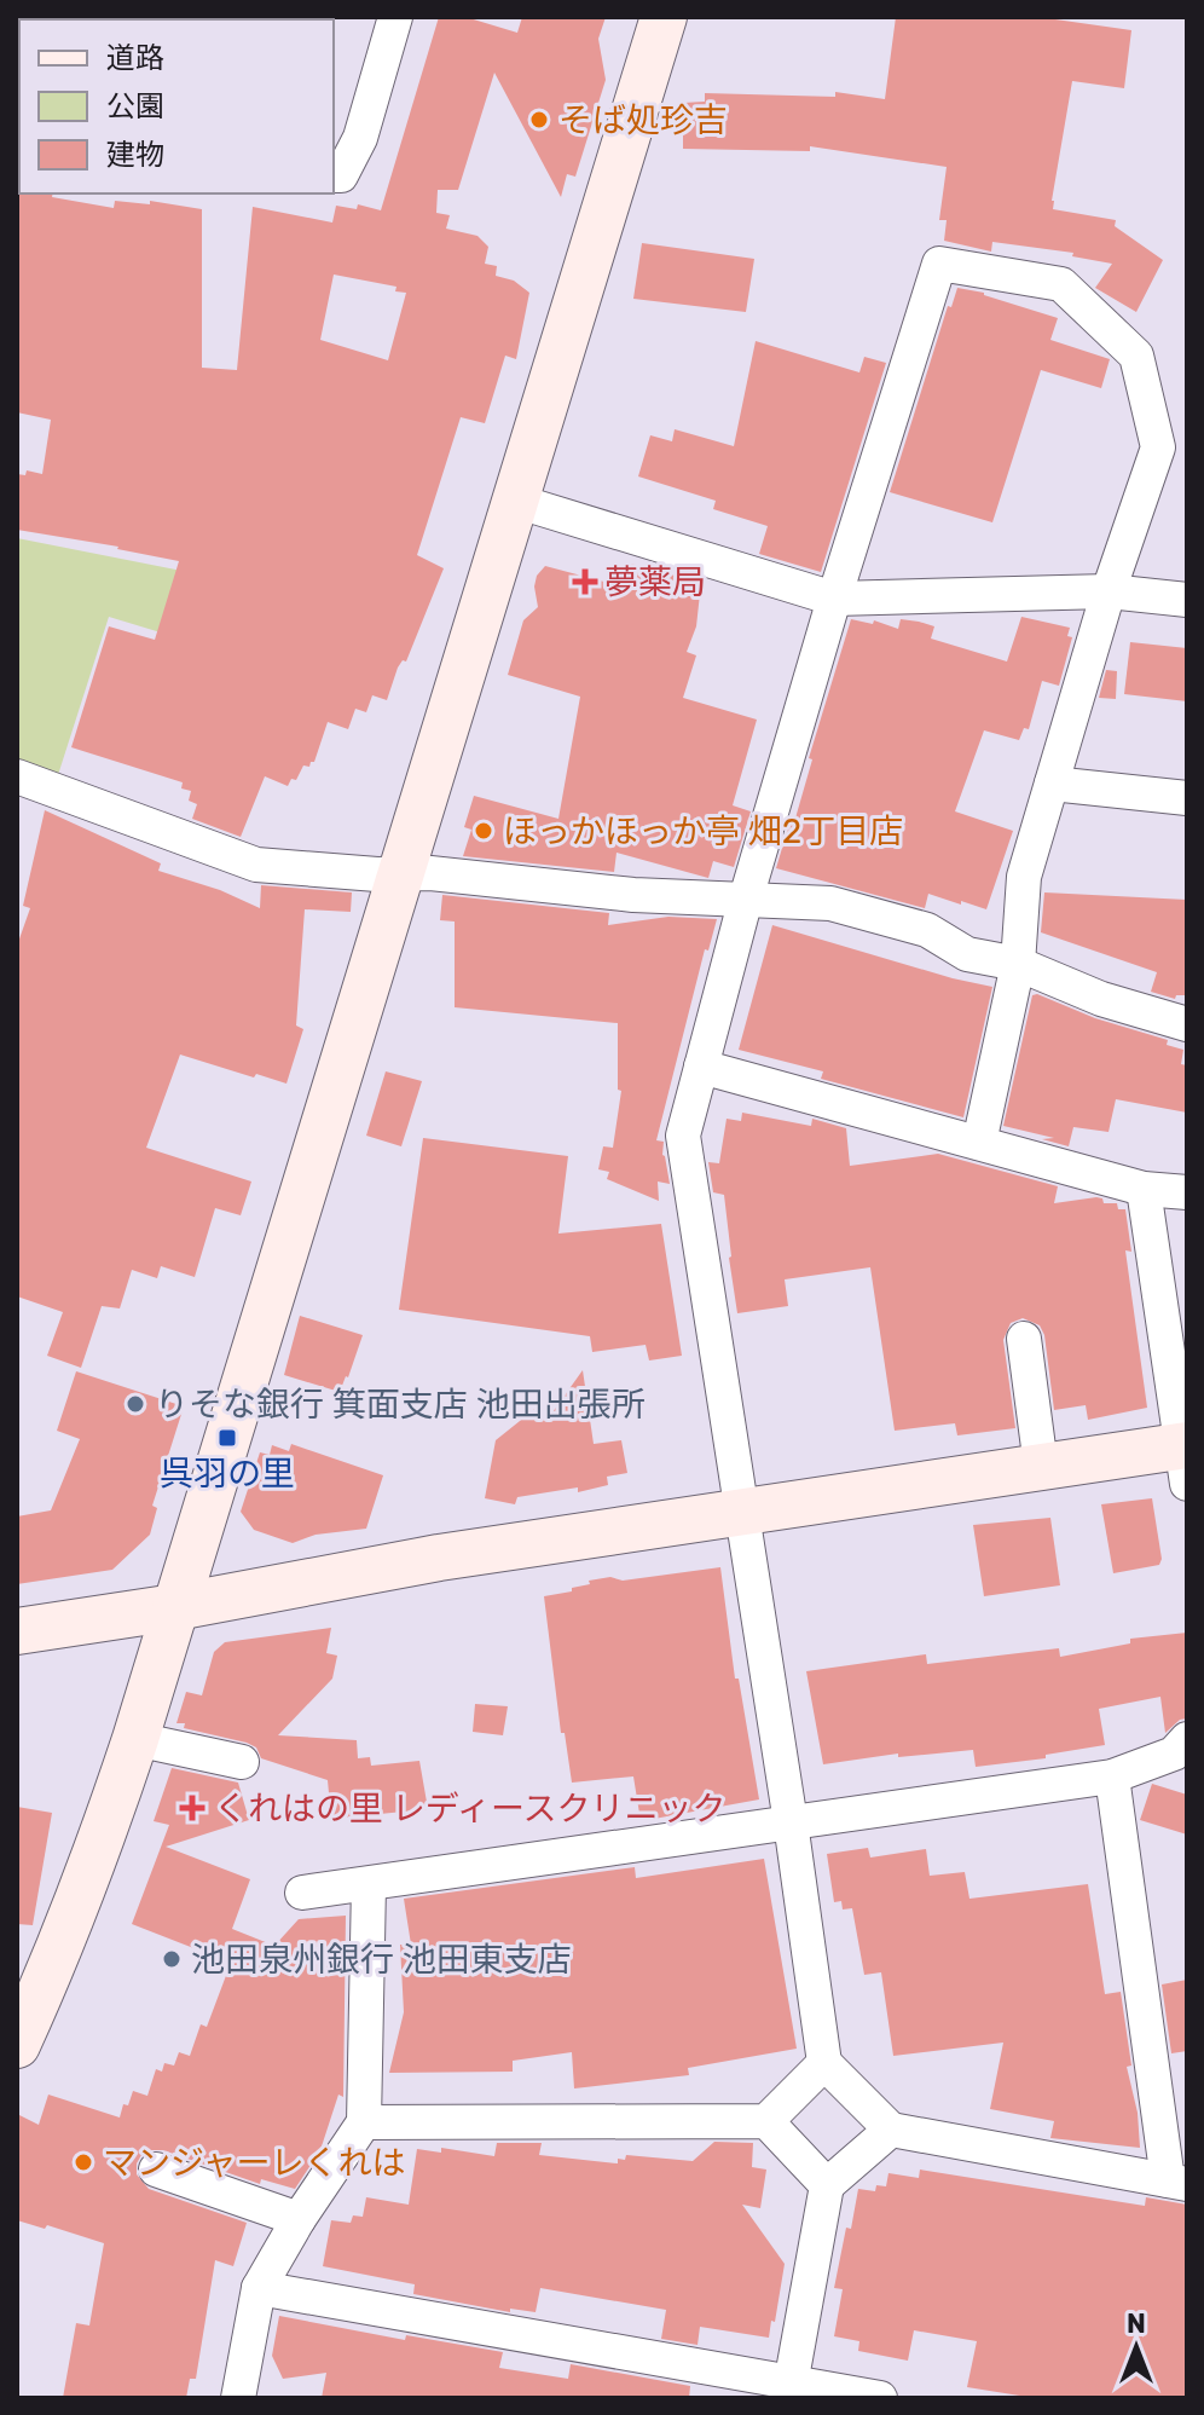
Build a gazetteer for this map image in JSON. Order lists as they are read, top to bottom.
{
  "places": {
    "other": [
      "そば処珍吉",
      "ほっかほっか亭 畑2丁目店",
      "りそな銀行 箕面支店 池田出張所",
      "池田泉州銀行 池田東支店",
      "マンジャーレくれは"
    ],
    "health": ["夢薬局", "くれはの里 レディースクリニック"],
    "transit": ["呉羽の里"]
  },
  "legend": ["道路", "公園", "建物"],
  "north": "top"
}
